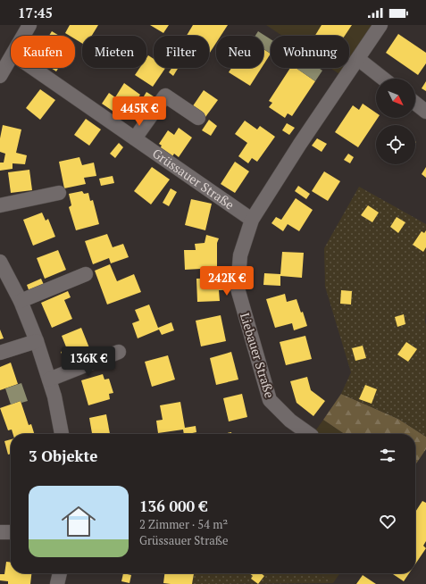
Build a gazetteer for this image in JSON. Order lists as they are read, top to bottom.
{
  "streets": {
    "street": ["Grüssauer Straße", "Liebauer Straße"]
  },
  "crossings": [
    ["Grüssauer Straße", "Liebauer Straße"]
  ],
  "north": "bottom right",
  "page": {
    "status": "17:45",
    "chip": [
      "Kaufen",
      "Mieten",
      "Filter",
      "Neu",
      "Wohnung"
    ],
    "price": ["445K €", "242K €", "136K €"],
    "heading": "3 Objekte",
    "list": [
      {
        "name": "136 000 €",
        "note": "2 Zimmer · 54 m² · Grüssauer Straße"
      }
    ]
  }
}
